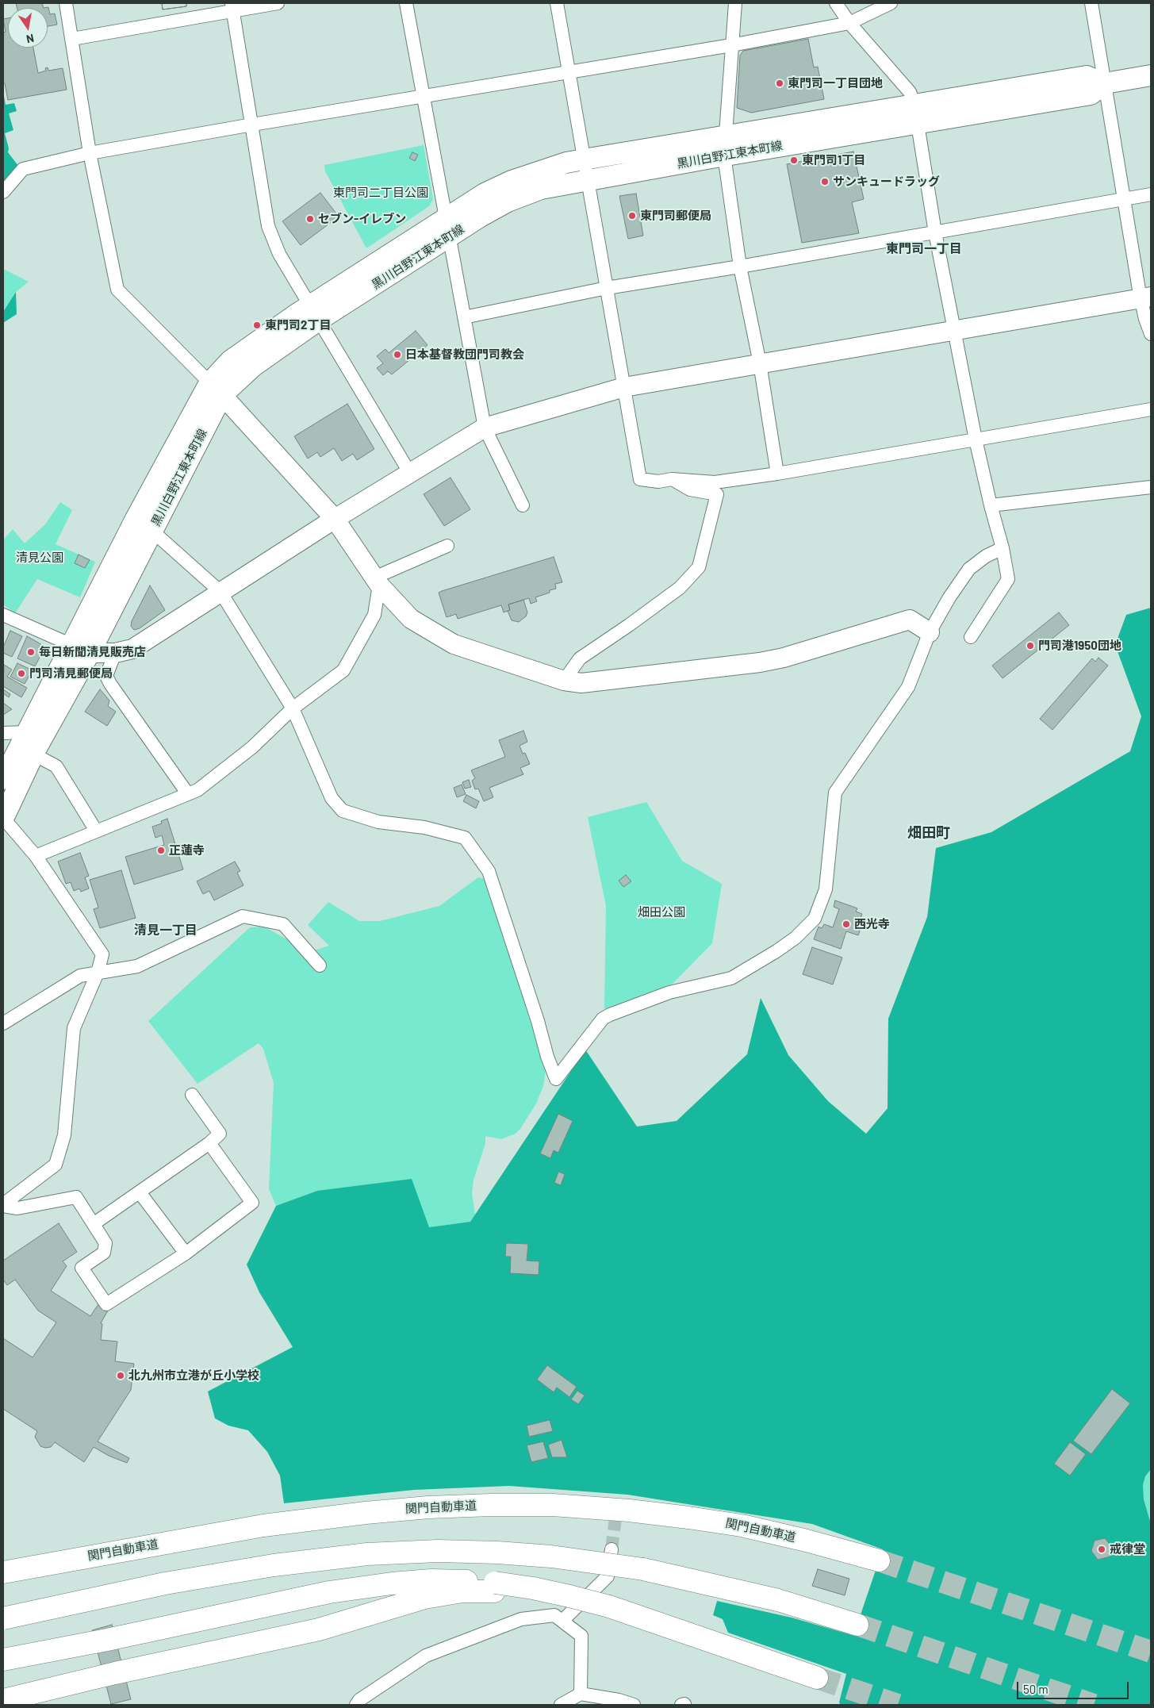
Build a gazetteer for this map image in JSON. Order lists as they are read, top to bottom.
{
  "streets": {
    "highway": ["関門自動車道"],
    "main road": ["黒川白野江東本町線"]
  },
  "districts": ["東門司一丁目", "畑田町", "清見一丁目"],
  "parks": ["東門司二丁目公園", "清見公園", "畑田公園"],
  "places": [
    "東門司一丁目団地",
    "東門司1丁目",
    "サンキュードラッグ",
    "東門司郵便局",
    "セブン-イレブン",
    "東門司2丁目",
    "日本基督教団門司教会",
    "門司港1950団地",
    "毎日新聞清見販売店",
    "門司清見郵便局",
    "正蓮寺",
    "西光寺",
    "北九州市立港が丘小学校",
    "戒律堂"
  ],
  "scale_bar": "50 m",
  "north": "bottom"
}
